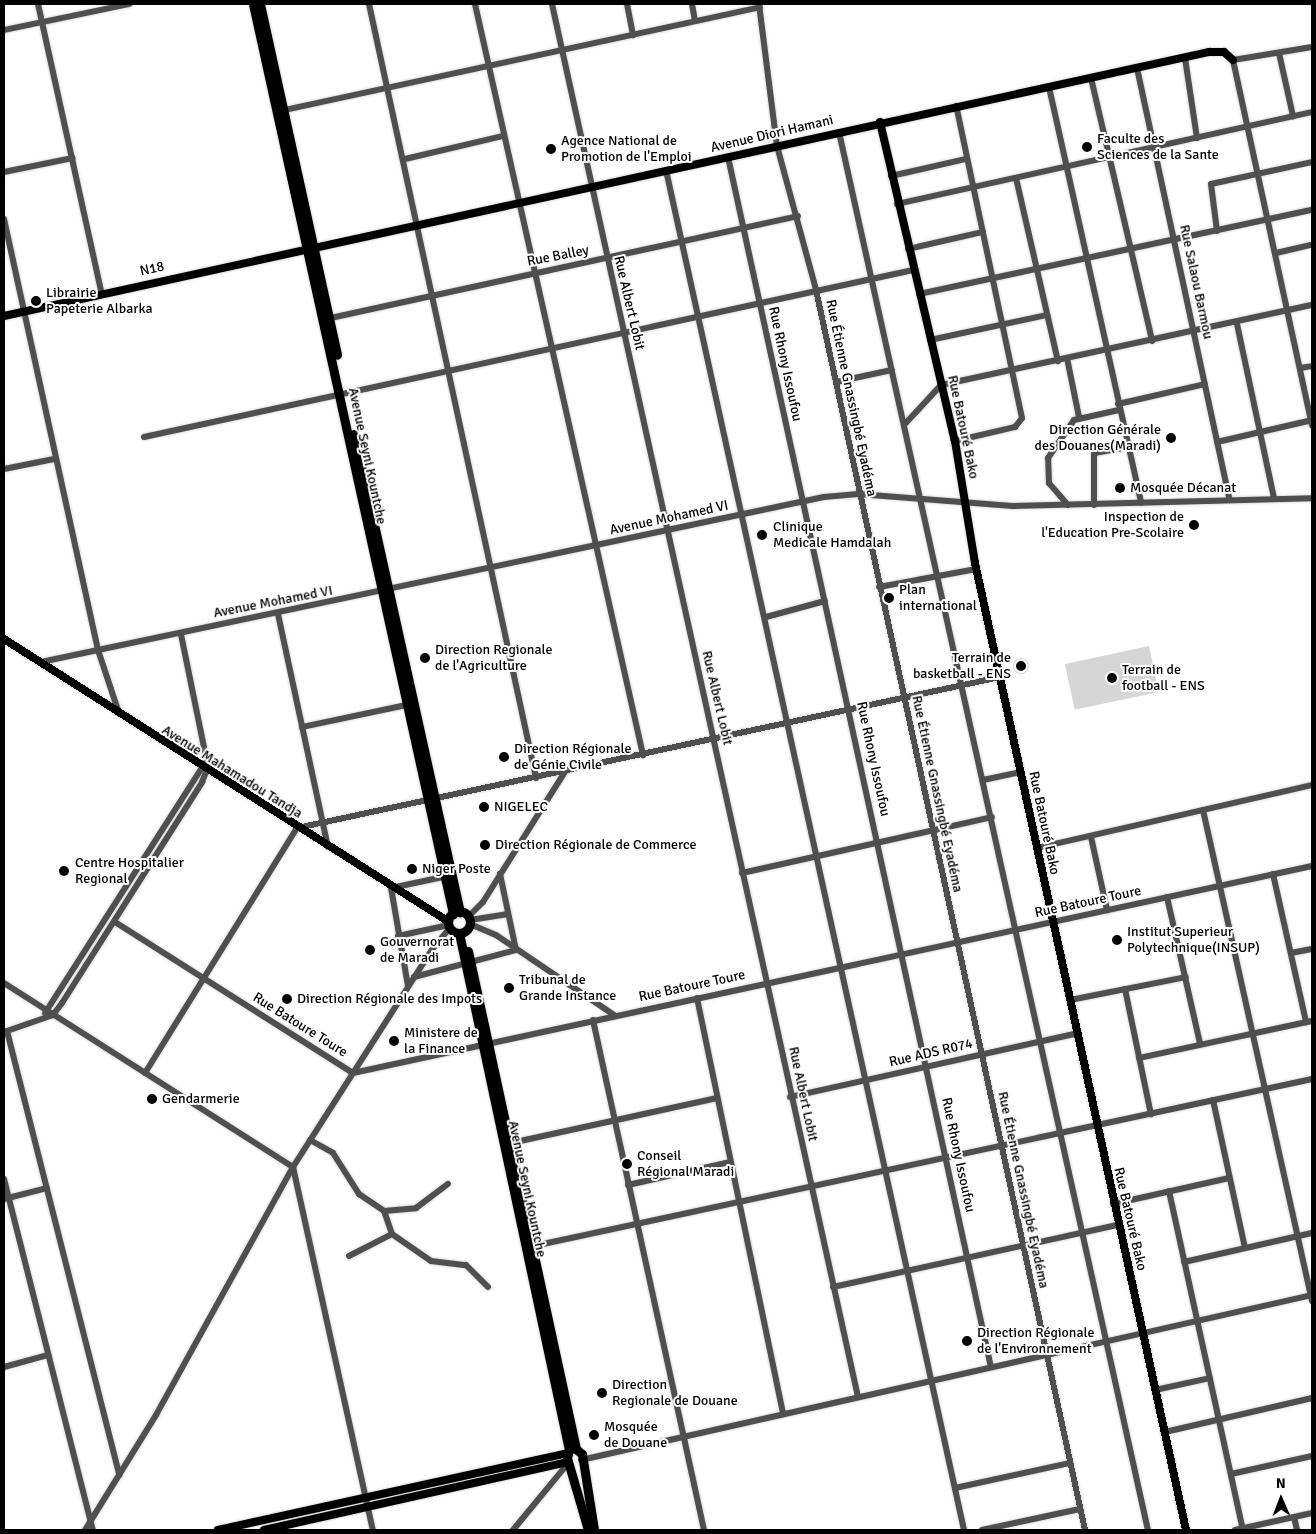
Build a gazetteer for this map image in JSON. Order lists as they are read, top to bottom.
{
  "streets": {
    "highway": ["Avenue Seyni Kountche"],
    "main road": [
      "Avenue Diori Hamani",
      "N18",
      "Rue Batouré Bako",
      "Avenue Mahamadou Tandja"
    ],
    "street": [
      "Rue Balley",
      "Rue Salaou Barmou",
      "Rue Albert Lobit",
      "Rue Rhony Issoufou",
      "Rue Étienne Gnassingbé Eyadéma",
      "Avenue Mohamed VI",
      "Rue Batoure Toure",
      "Rue ADS R074"
    ]
  },
  "crossings": [
    ["Avenue Diori Hamani", "N18"],
    ["Avenue Diori Hamani", "Rue Salaou Barmou"],
    ["Avenue Diori Hamani", "Rue Albert Lobit"],
    ["Avenue Diori Hamani", "Rue Rhony Issoufou"],
    ["Avenue Diori Hamani", "Rue Étienne Gnassingbé Eyadéma"],
    ["Avenue Diori Hamani", "Rue Batouré Bako"],
    ["Avenue Diori Hamani", "Avenue Seyni Kountche"],
    ["Rue Balley", "Rue Albert Lobit"],
    ["Rue Balley", "Rue Rhony Issoufou"],
    ["Rue Balley", "Rue Étienne Gnassingbé Eyadéma"],
    ["Rue Balley", "Avenue Seyni Kountche"],
    ["N18", "Avenue Seyni Kountche"],
    ["Rue Salaou Barmou", "Avenue Mohamed VI"],
    ["Rue Albert Lobit", "Avenue Mohamed VI"],
    ["Rue Albert Lobit", "Rue Batoure Toure"],
    ["Rue Albert Lobit", "Rue ADS R074"],
    ["Rue Rhony Issoufou", "Avenue Mohamed VI"],
    ["Rue Rhony Issoufou", "Rue Batoure Toure"],
    ["Rue Rhony Issoufou", "Rue ADS R074"],
    ["Rue Étienne Gnassingbé Eyadéma", "Avenue Mohamed VI"],
    ["Rue Étienne Gnassingbé Eyadéma", "Rue Batoure Toure"],
    ["Rue Étienne Gnassingbé Eyadéma", "Rue ADS R074"],
    ["Rue Batouré Bako", "Avenue Mohamed VI"],
    ["Rue Batouré Bako", "Rue Batoure Toure"],
    ["Rue Batouré Bako", "Rue ADS R074"],
    ["Avenue Seyni Kountche", "Avenue Mohamed VI"],
    ["Avenue Seyni Kountche", "Avenue Mahamadou Tandja"],
    ["Avenue Seyni Kountche", "Rue Batoure Toure"],
    ["Avenue Mohamed VI", "Avenue Mahamadou Tandja"]
  ],
  "places": [
    "Faculte des Sciences de la Sante",
    "Agence National de Promotion de l'Emploi",
    "Librairie Papeterie Albarka",
    "Direction Générale des Douanes(Maradi)",
    "Mosquée Décanat",
    "Inspection de l'Education Pre-Scolaire",
    "Clinique Medicale Hamdalah",
    "Plan international",
    "Direction Regionale de l'Agriculture",
    "Terrain de basketball - ENS",
    "Terrain de football - ENS",
    "Direction Régionale de Génie Civile",
    "NIGELEC",
    "Direction Régionale de Commerce",
    "Niger Poste",
    "Centre Hospitalier Regional",
    "Institut Superieur Polytechnique(INSUP)",
    "Gouvernorat de Maradi",
    "Tribunal de Grande Instance",
    "Direction Régionale des Impots",
    "Ministere de la Finance",
    "Gendarmerie",
    "Conseil Régional Maradi",
    "Direction Régionale de l'Environnement",
    "Direction Regionale de Douane",
    "Mosquée de Douane"
  ],
  "north": "top"
}
